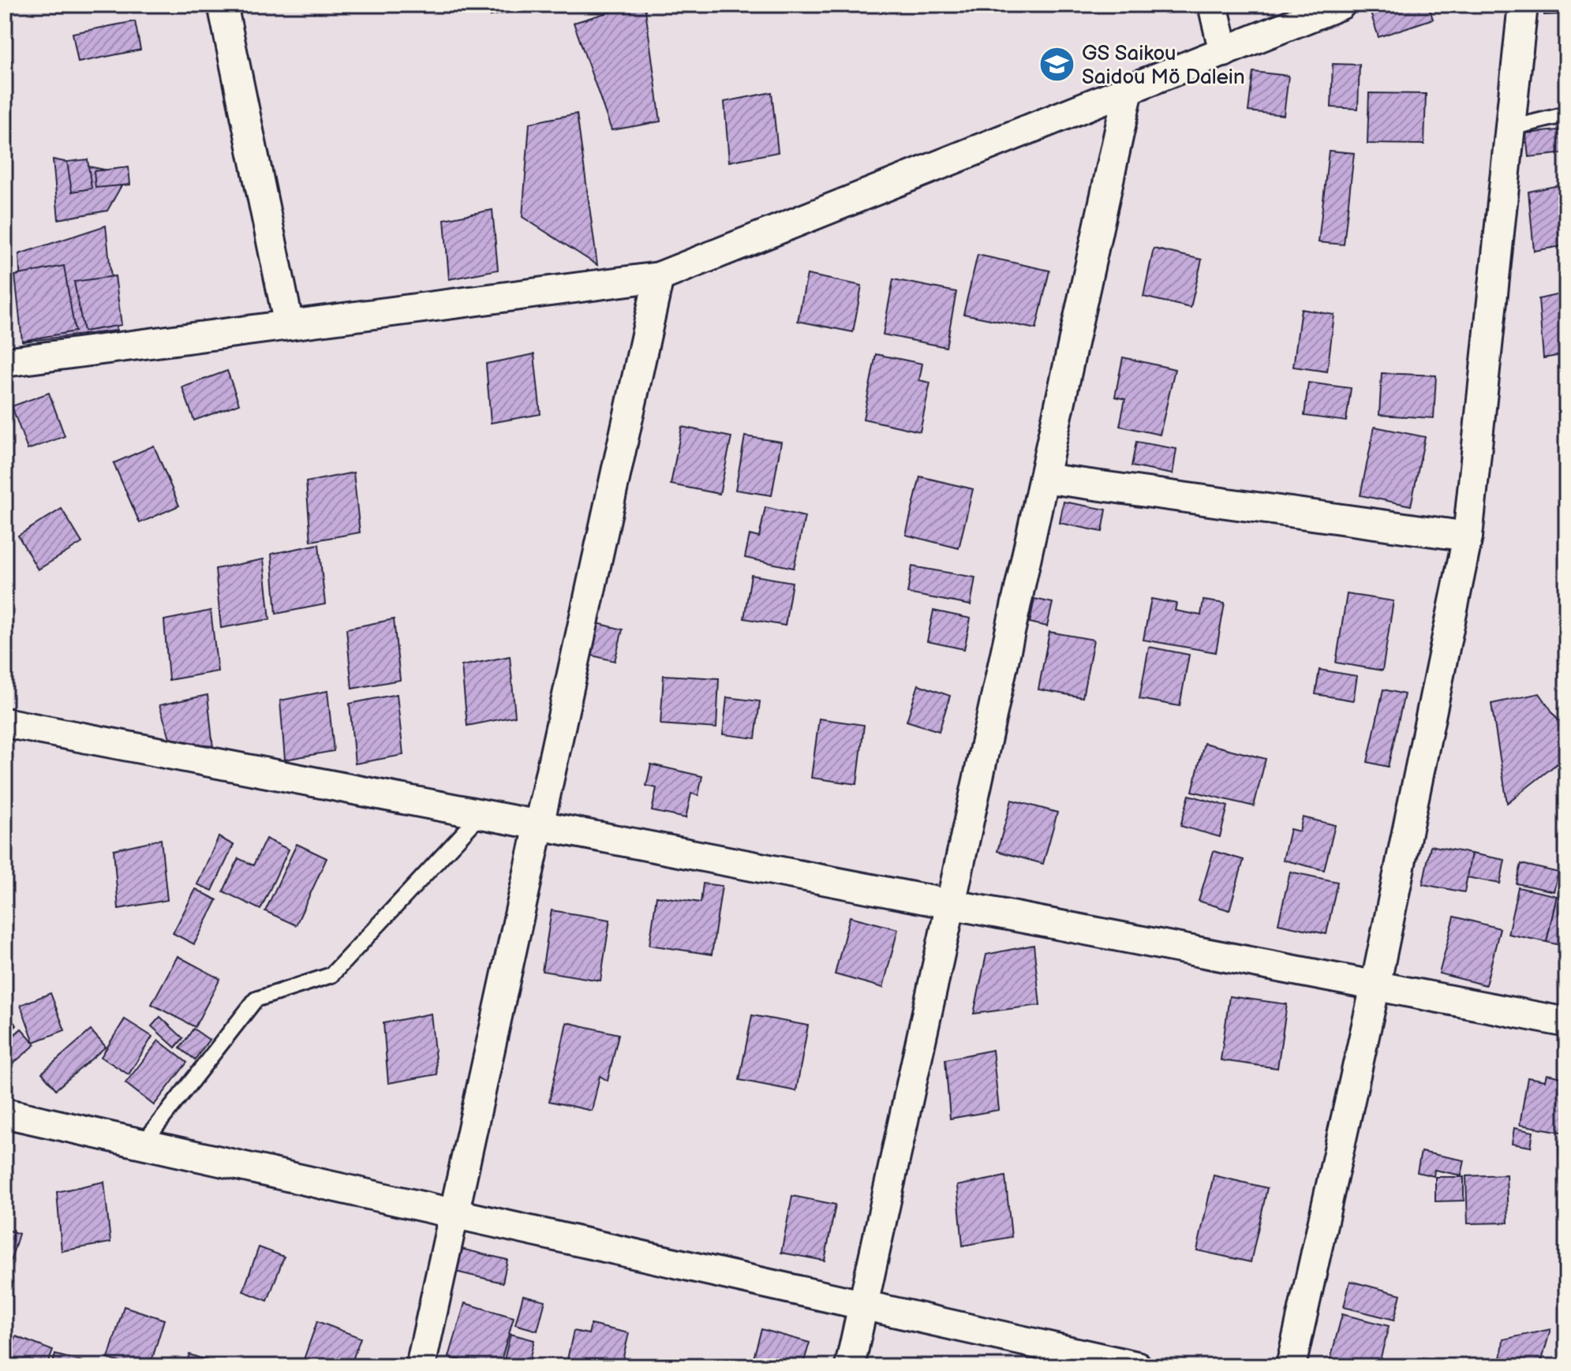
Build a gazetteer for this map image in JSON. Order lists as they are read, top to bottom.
{
  "places": {
    "school or university": ["GS Saikou Saidou Mö Dalein"]
  }
}
